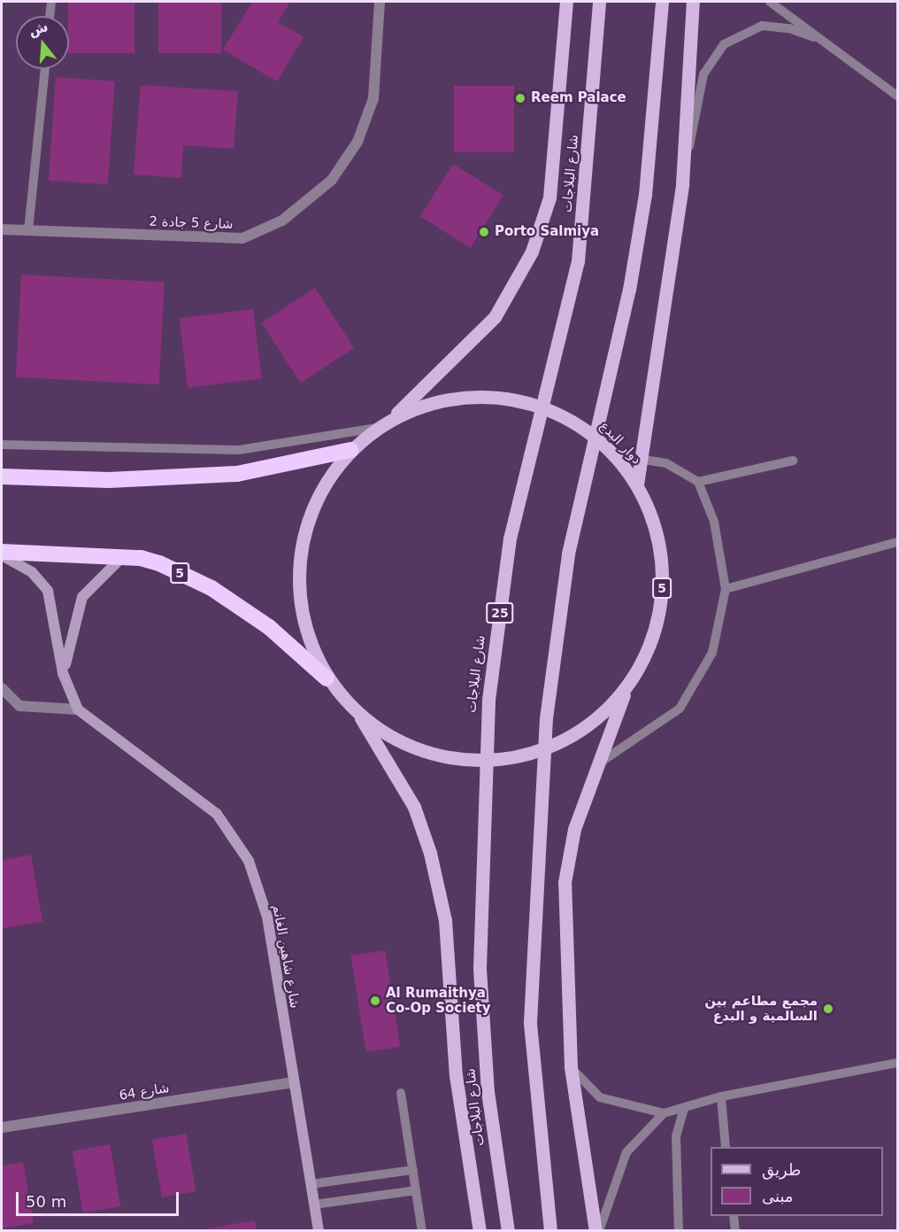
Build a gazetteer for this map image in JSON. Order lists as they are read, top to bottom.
{
  "streets": {
    "highway": ["5"],
    "main road": ["شارع البلاجات", "دوار البدع", "25"],
    "street": ["شارع 5 جادة 2", "شارع شاهين الغانم", "شارع 64"]
  },
  "crossings": [
    ["دوار البدع", "5"],
    ["شارع شاهين الغانم", "شارع 64"]
  ],
  "places": [
    "Reem Palace",
    "Porto Salmiya",
    "Al Rumaithya Co-Op Society",
    "مجمع مطاعم بين السالمية و البدع"
  ],
  "legend": ["طريق", "مبنى"],
  "scale_bar": "50 m",
  "north": "top"
}
